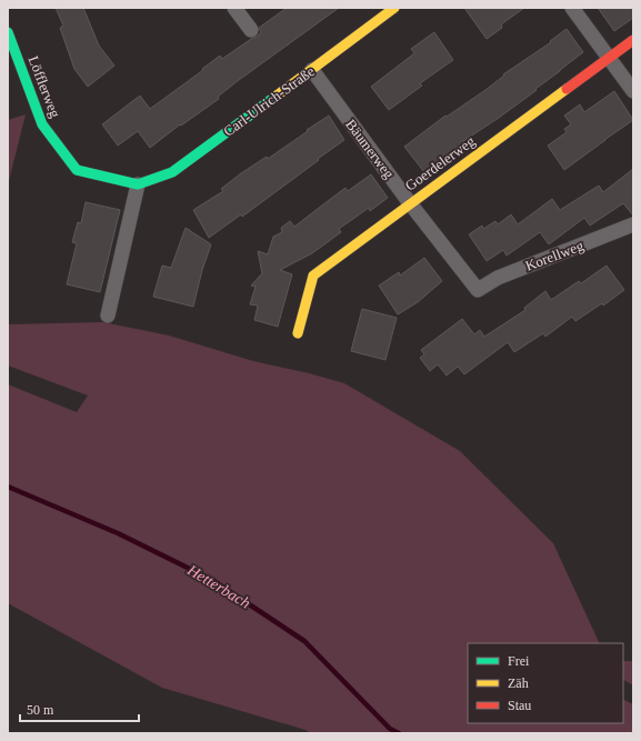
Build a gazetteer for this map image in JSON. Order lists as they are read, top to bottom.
{
  "streets": {
    "street": [
      "Löfflerweg",
      "Carl-Ulrich-Straße",
      "Bäumerweg",
      "Goerdelerweg",
      "Korellweg"
    ]
  },
  "crossings": [
    ["Löfflerweg", "Carl-Ulrich-Straße"],
    ["Carl-Ulrich-Straße", "Bäumerweg"],
    ["Bäumerweg", "Goerdelerweg"],
    ["Bäumerweg", "Korellweg"]
  ],
  "water": ["Hetterbach"],
  "legend": ["Frei", "Zäh", "Stau"],
  "scale_bar": "50 m"
}
